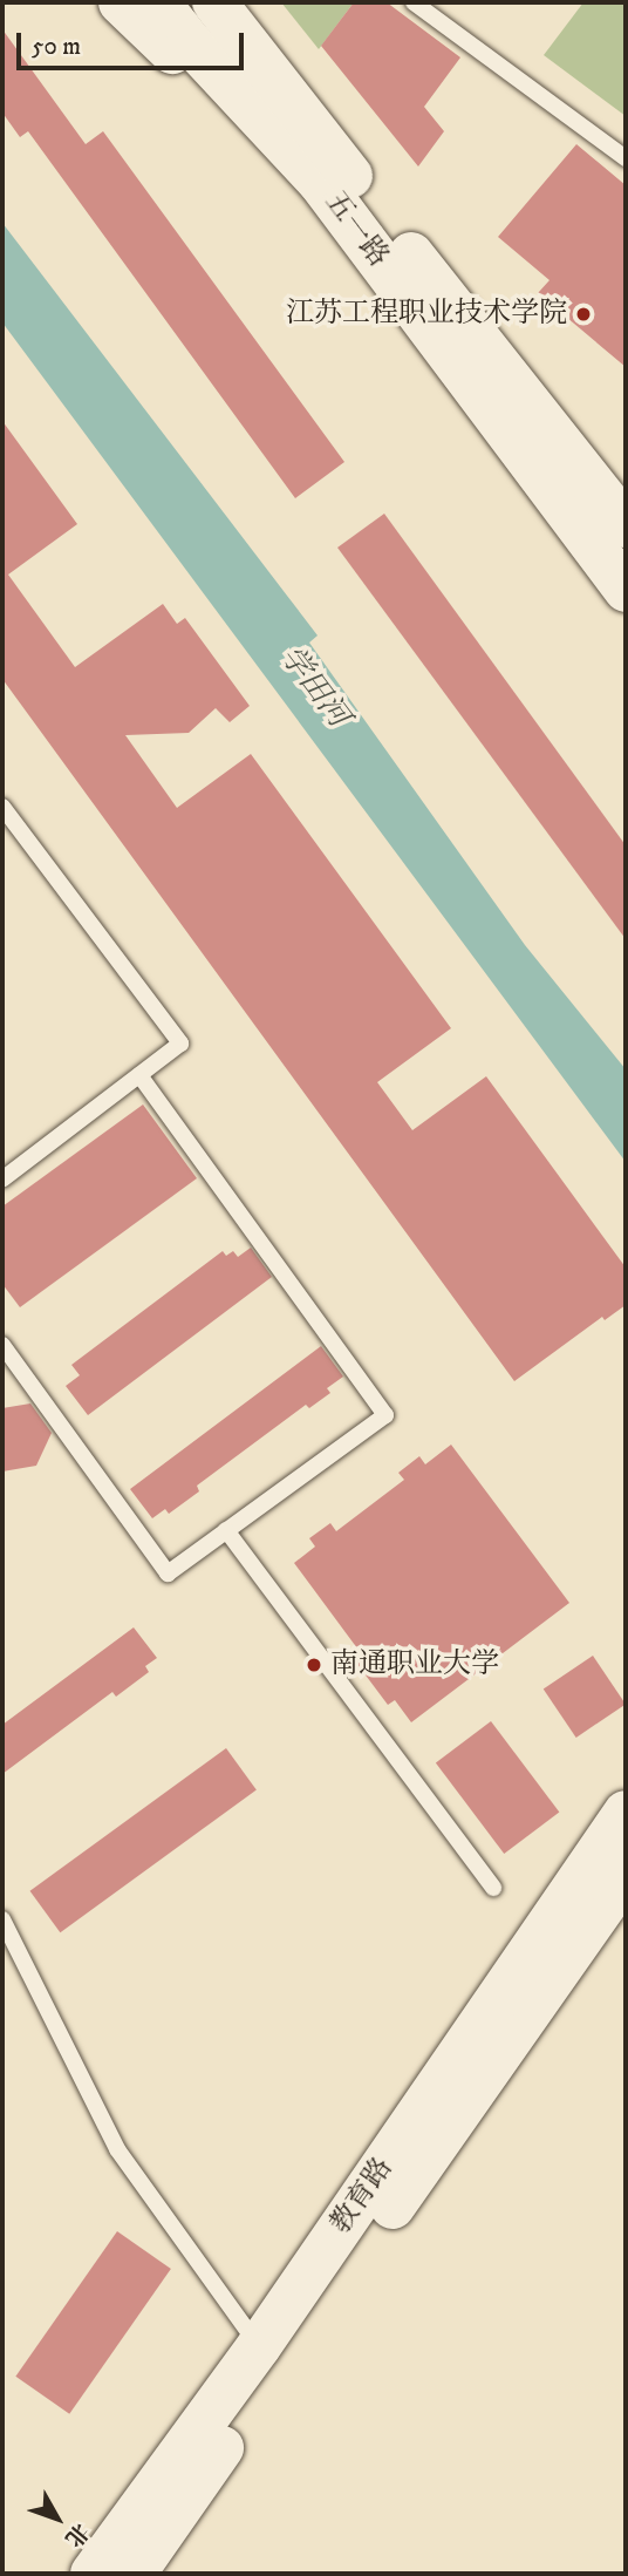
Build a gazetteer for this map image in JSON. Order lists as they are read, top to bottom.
{
  "streets": {
    "street": ["五一路", "教育路"]
  },
  "water": ["学田河"],
  "places": ["江苏工程职业技术学院", "南通职业大学"],
  "scale_bar": "50 m",
  "north": "bottom right"
}
